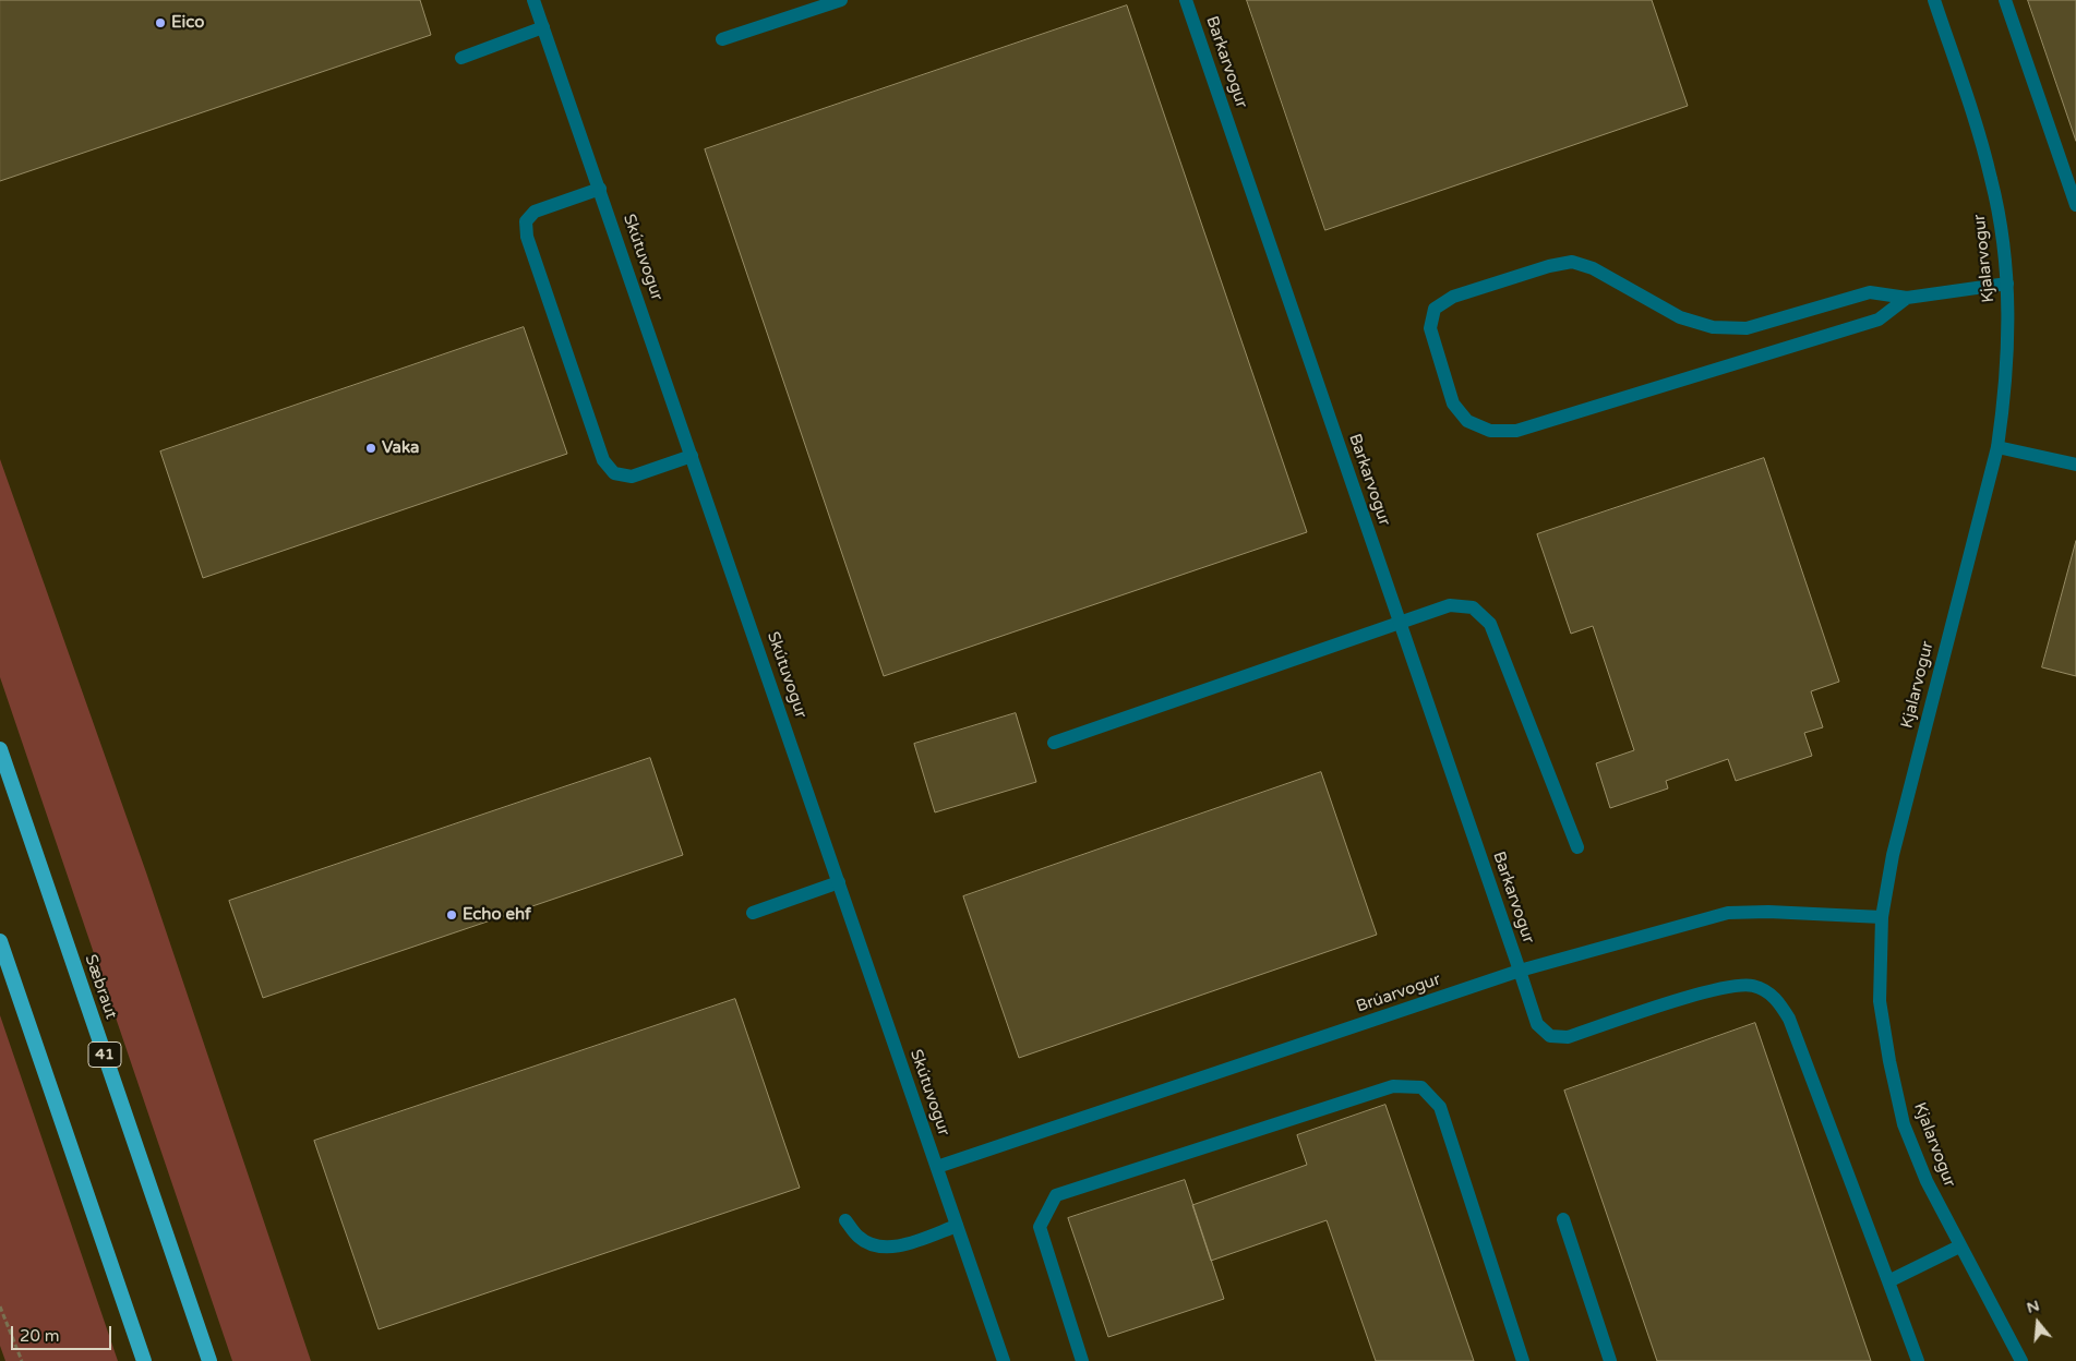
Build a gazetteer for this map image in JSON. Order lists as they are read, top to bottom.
{
  "streets": {
    "highway": ["Sæbraut", "41"],
    "street": [
      "Barkarvogur",
      "Skútuvogur",
      "Kjalarvogur",
      "Brúarvogur"
    ]
  },
  "crossings": [
    ["Barkarvogur", "Brúarvogur"],
    ["Skútuvogur", "Brúarvogur"],
    ["Kjalarvogur", "Brúarvogur"]
  ],
  "places": ["Eico", "Vaka", "Echo ehf"],
  "scale_bar": "20 m",
  "north": "top"
}
